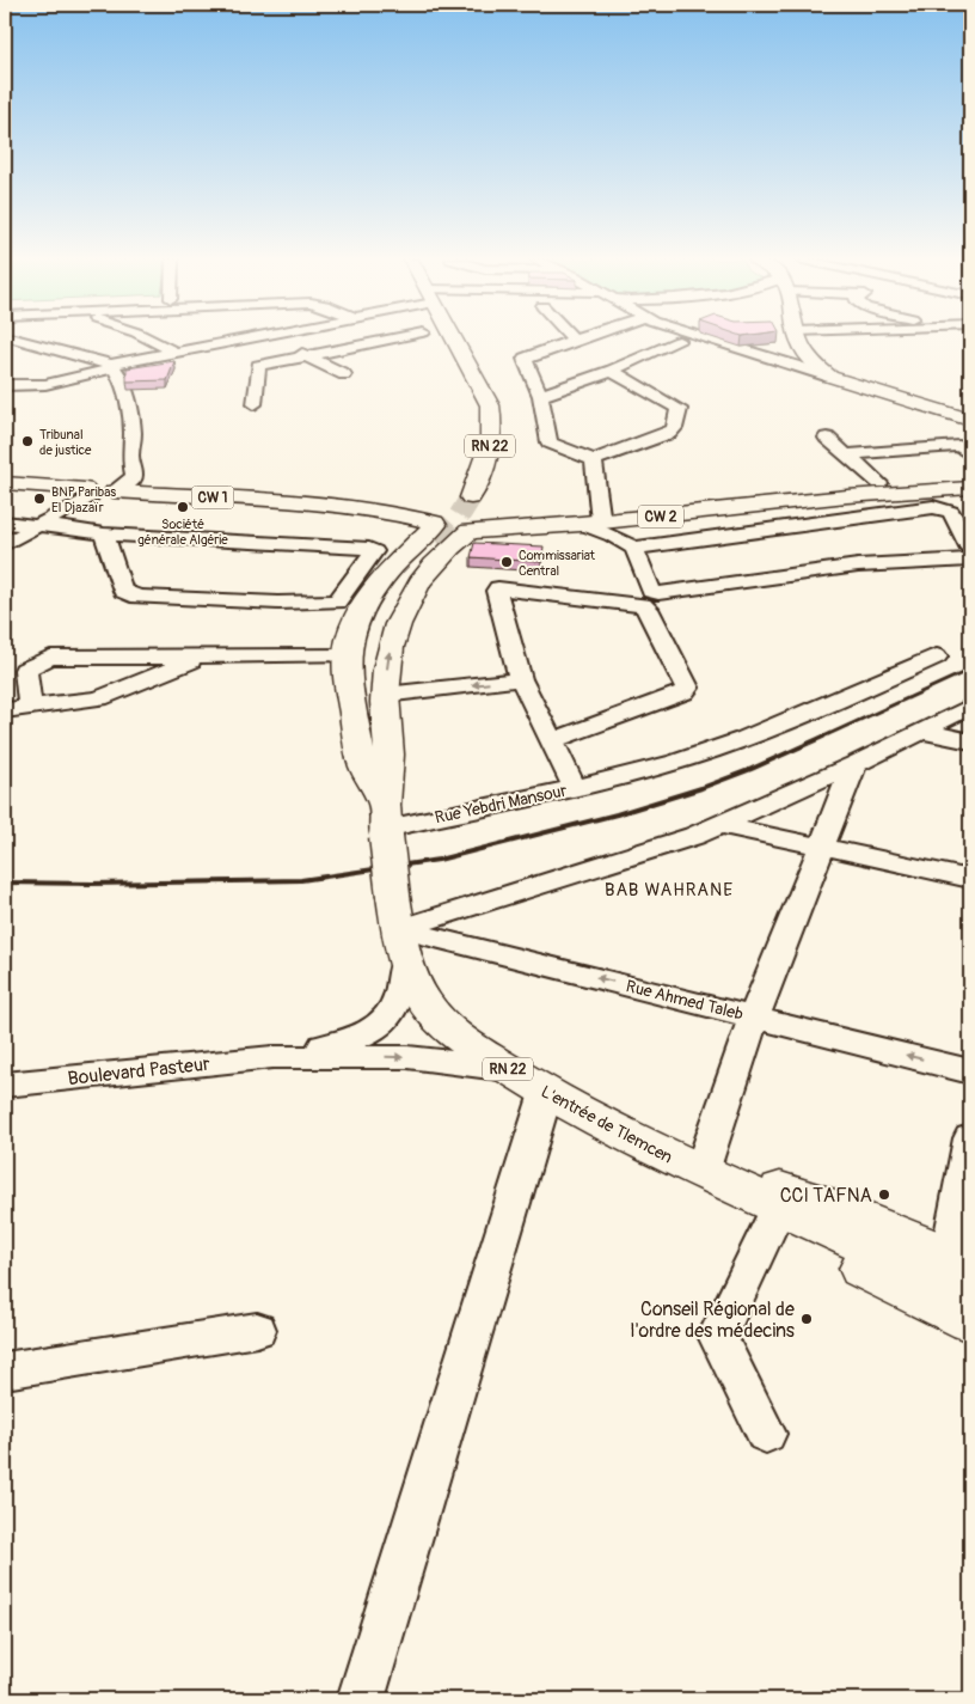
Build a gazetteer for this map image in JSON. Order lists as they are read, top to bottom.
{
  "streets": {
    "main road": [
      "RN 22",
      "CW 1",
      "CW 2",
      "L'entrée de Tlemcen"
    ],
    "street": ["Rue Yebdri Mansour", "Rue Ahmed Taleb", "Boulevard Pasteur"]
  },
  "crossings": [
    ["CW 1", "L'entrée de Tlemcen"],
    ["CW 2", "L'entrée de Tlemcen"],
    ["Rue Yebdri Mansour", "L'entrée de Tlemcen"],
    ["Rue Ahmed Taleb", "L'entrée de Tlemcen"]
  ],
  "districts": ["BAB WAHRANE"],
  "places": [
    "Tribunal de justice",
    "BNP Paribas El Djazaïr",
    "Société générale Algérie",
    "Commissariat Central",
    "CCI TAFNA",
    "Conseil Régional de l'ordre des médecins"
  ]
}
